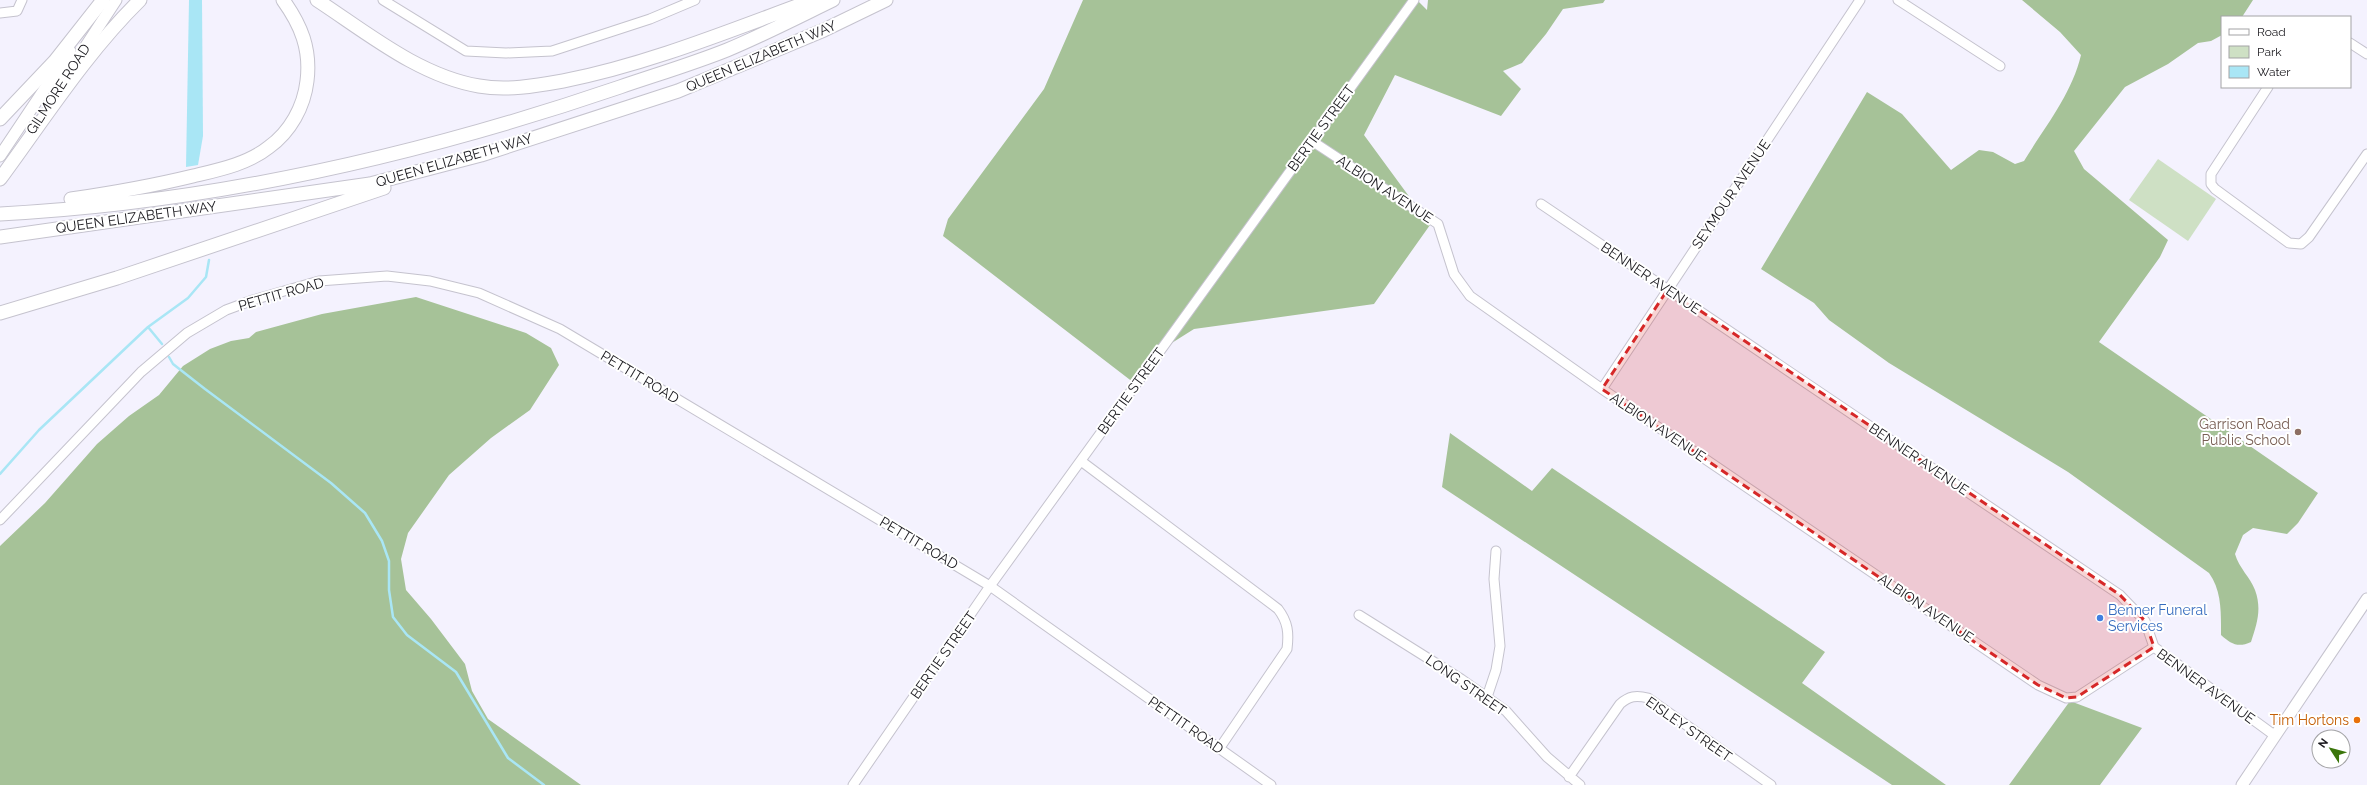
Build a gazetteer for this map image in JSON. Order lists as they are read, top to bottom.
{
  "streets": {
    "highway": ["QUEEN ELIZABETH WAY"],
    "main road": ["GILMORE ROAD"],
    "street": [
      "BERTIE STREET",
      "ALBION AVENUE",
      "SEYMOUR AVENUE",
      "BENNER AVENUE",
      "PETTIT ROAD",
      "LONG STREET",
      "EISLEY STREET"
    ]
  },
  "crossings": [
    ["BERTIE STREET", "ALBION AVENUE"],
    ["BERTIE STREET", "PETTIT ROAD"],
    ["ALBION AVENUE", "SEYMOUR AVENUE"],
    ["ALBION AVENUE", "BENNER AVENUE"],
    ["SEYMOUR AVENUE", "BENNER AVENUE"],
    ["LONG STREET", "EISLEY STREET"]
  ],
  "places": ["Garrison Road Public School", "Benner Funeral Services", "Tim Hortons"],
  "legend": ["Road", "Park", "Water"],
  "north": "top left"
}
